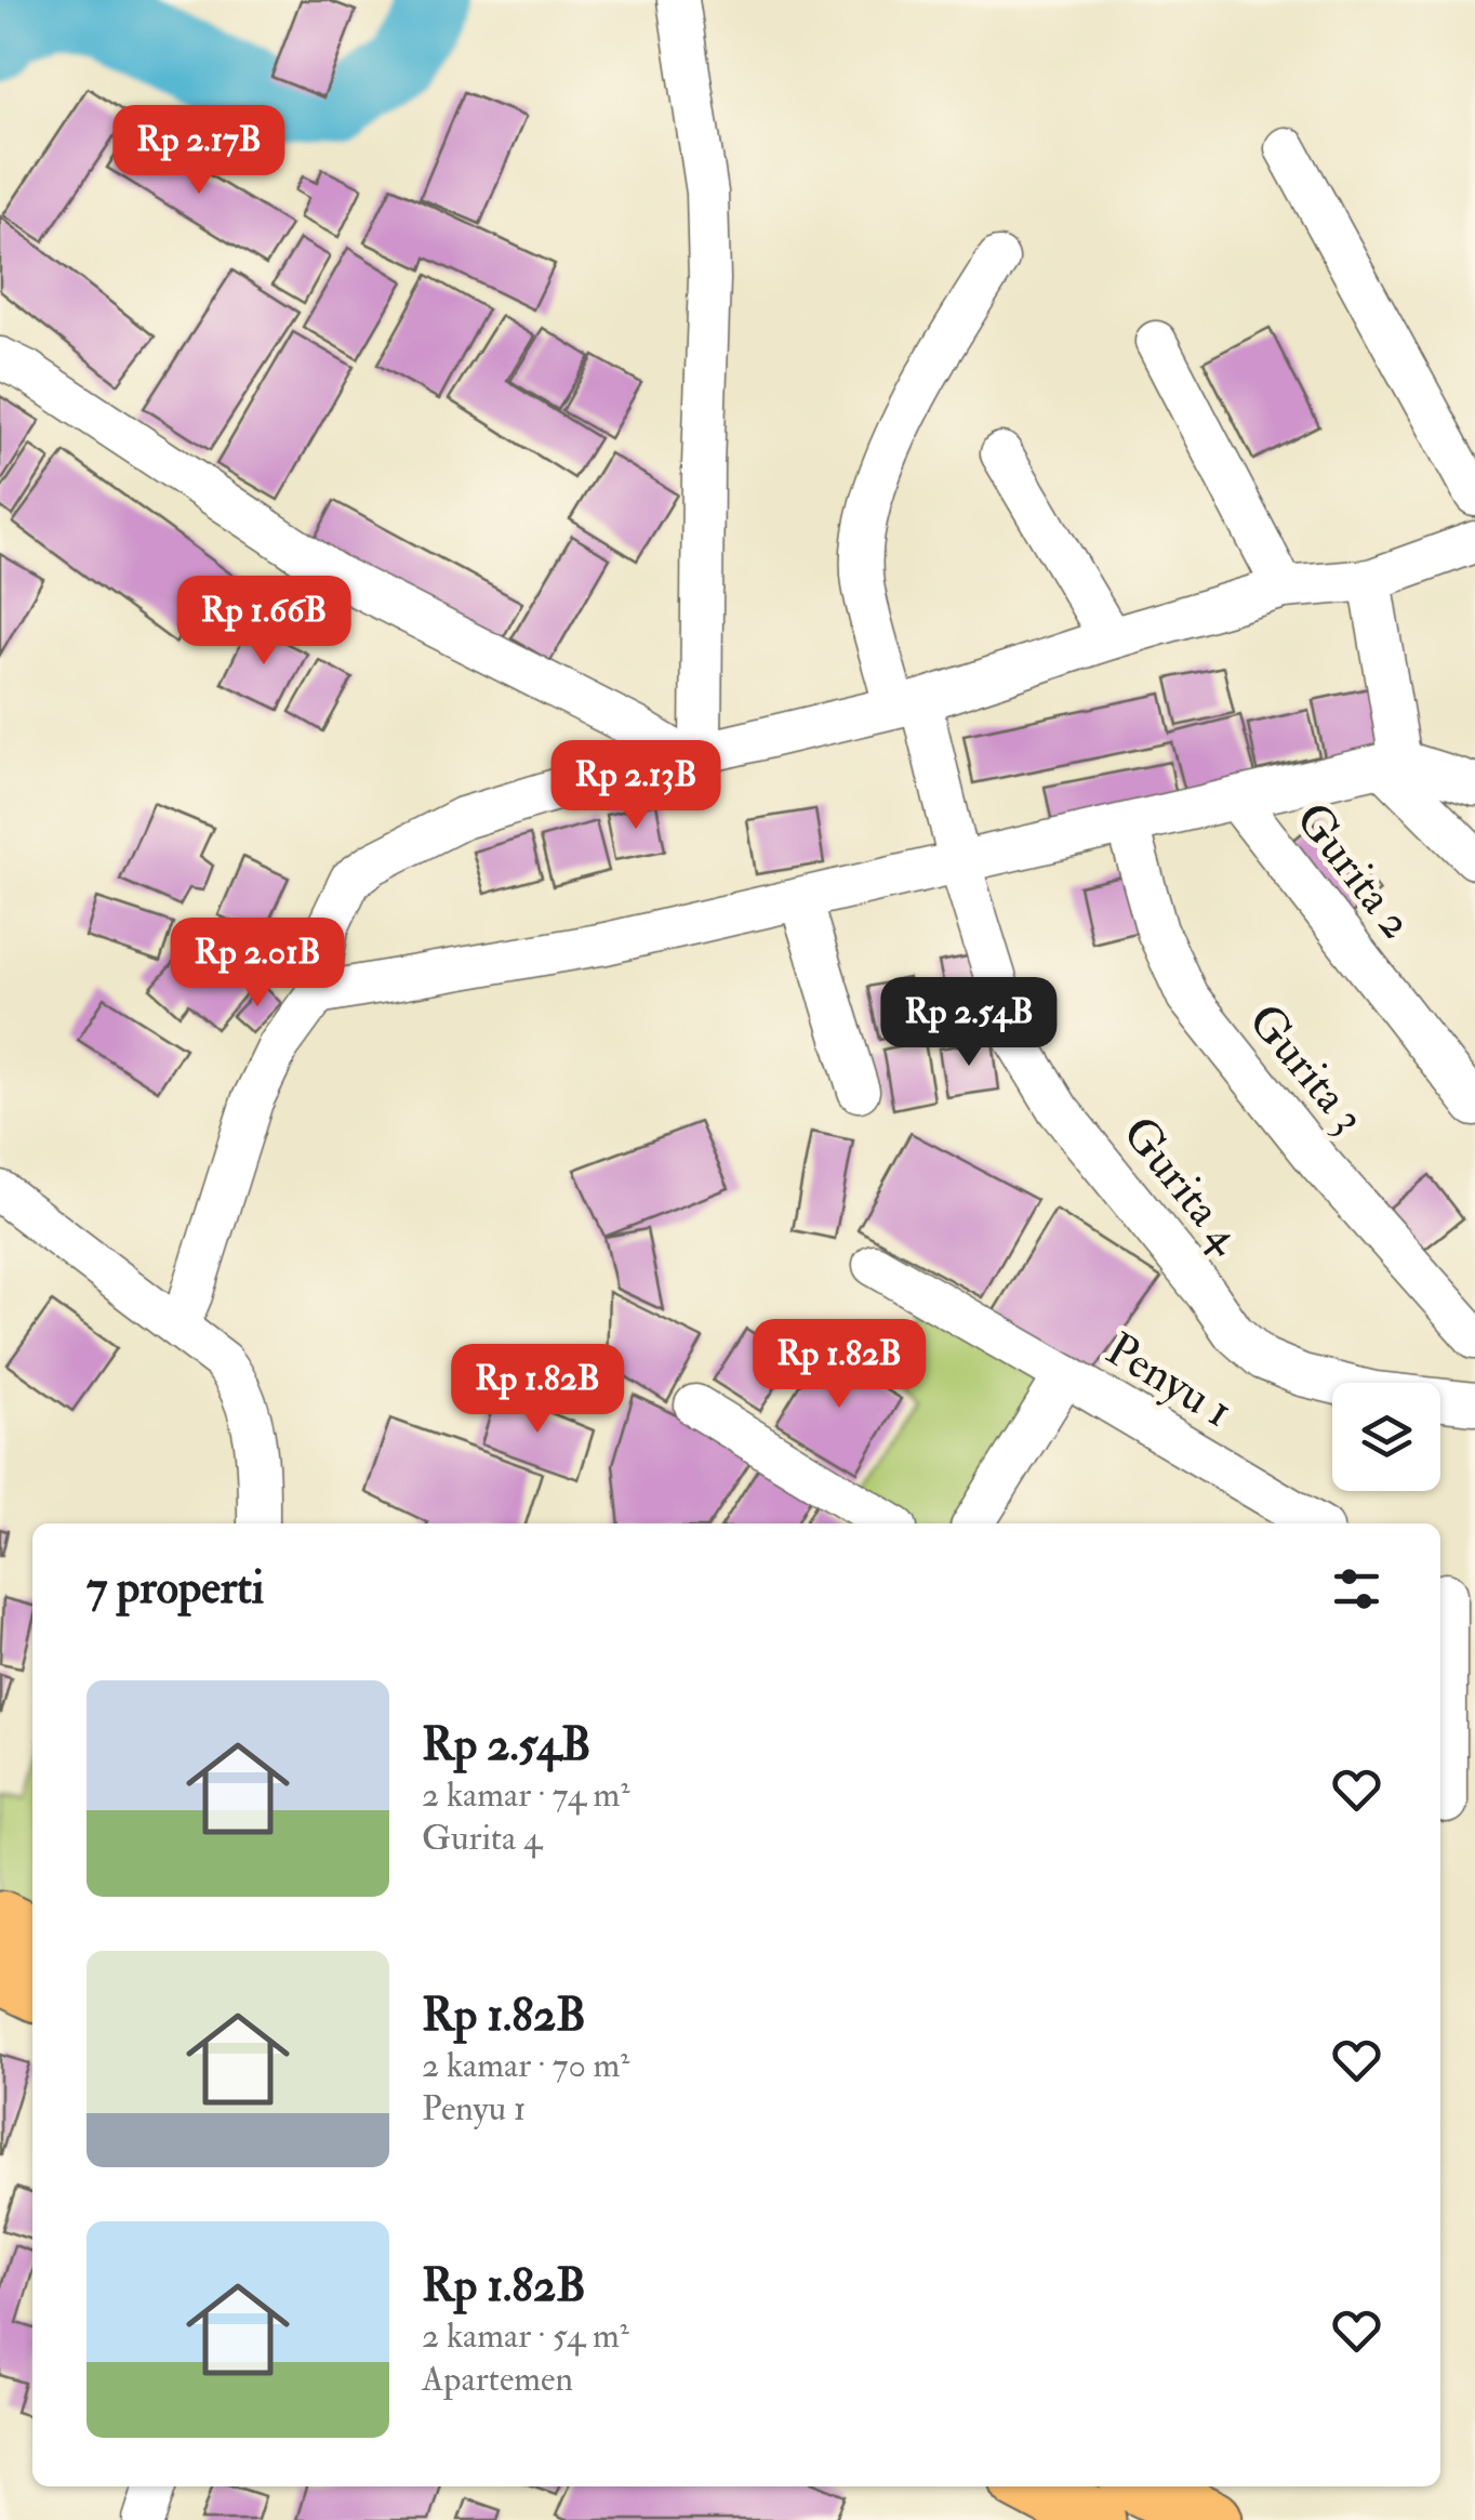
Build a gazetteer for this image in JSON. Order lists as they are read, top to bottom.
{
  "streets": {
    "street": [
      "Gurita 2",
      "Gurita 3",
      "Gurita 4",
      "Penyu 1"
    ]
  },
  "page": {
    "price": [
      "Rp 2.17B",
      "Rp 1.66B",
      "Rp 2.13B",
      "Rp 2.01B",
      "Rp 2.54B",
      "Rp 1.82B",
      "Rp 1.82B"
    ],
    "heading": "7 properti",
    "list": [
      {
        "name": "Rp 2.54B",
        "note": "2 kamar · 74 m² · Gurita 4"
      },
      {
        "name": "Rp 1.82B",
        "note": "2 kamar · 70 m² · Penyu 1"
      },
      {
        "name": "Rp 1.82B",
        "note": "2 kamar · 54 m² · Apartemen"
      }
    ]
  }
}
